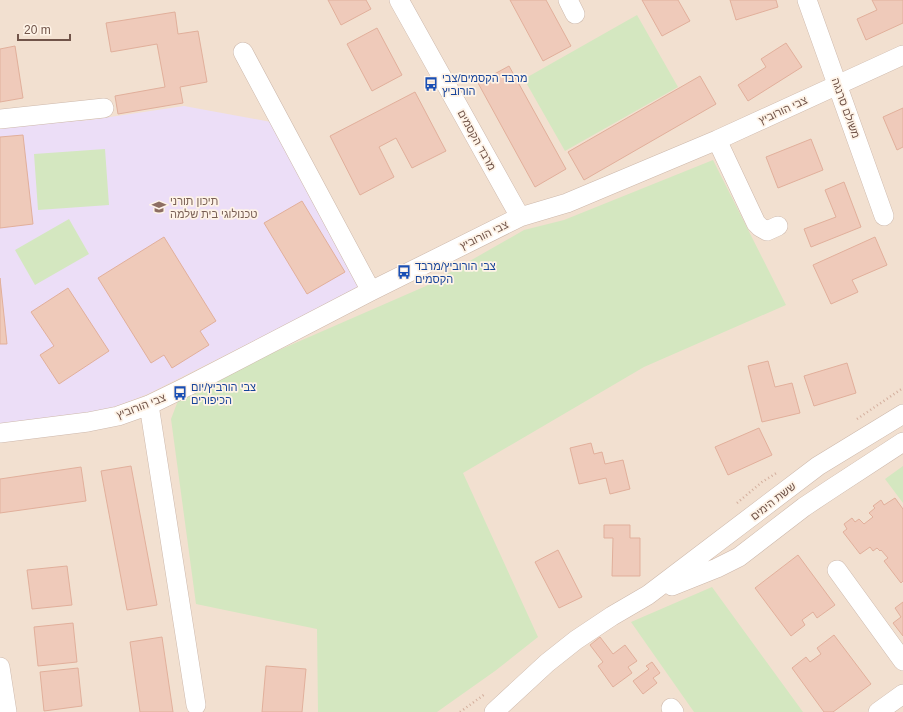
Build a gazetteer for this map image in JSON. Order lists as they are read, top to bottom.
{
  "streets": {
    "street": [
      "משולם סרנגה",
      "צבי הורוביץ",
      "מרבד הקסמים",
      "ששת הימים"
    ]
  },
  "crossings": [
    ["משולם סרנגה", "צבי הורוביץ"],
    ["צבי הורוביץ", "מרבד הקסמים"]
  ],
  "places": {
    "bus stop": ["מרבד הקסמים/צבי הורוביץ", "צבי הורוביץ/מרבד הקסמים", "צבי הורביץ/יום הכיפורים"],
    "school or university": ["תיכון תורני טכנולוגי בית שלמה"]
  },
  "scale_bar": "20 m"
}
